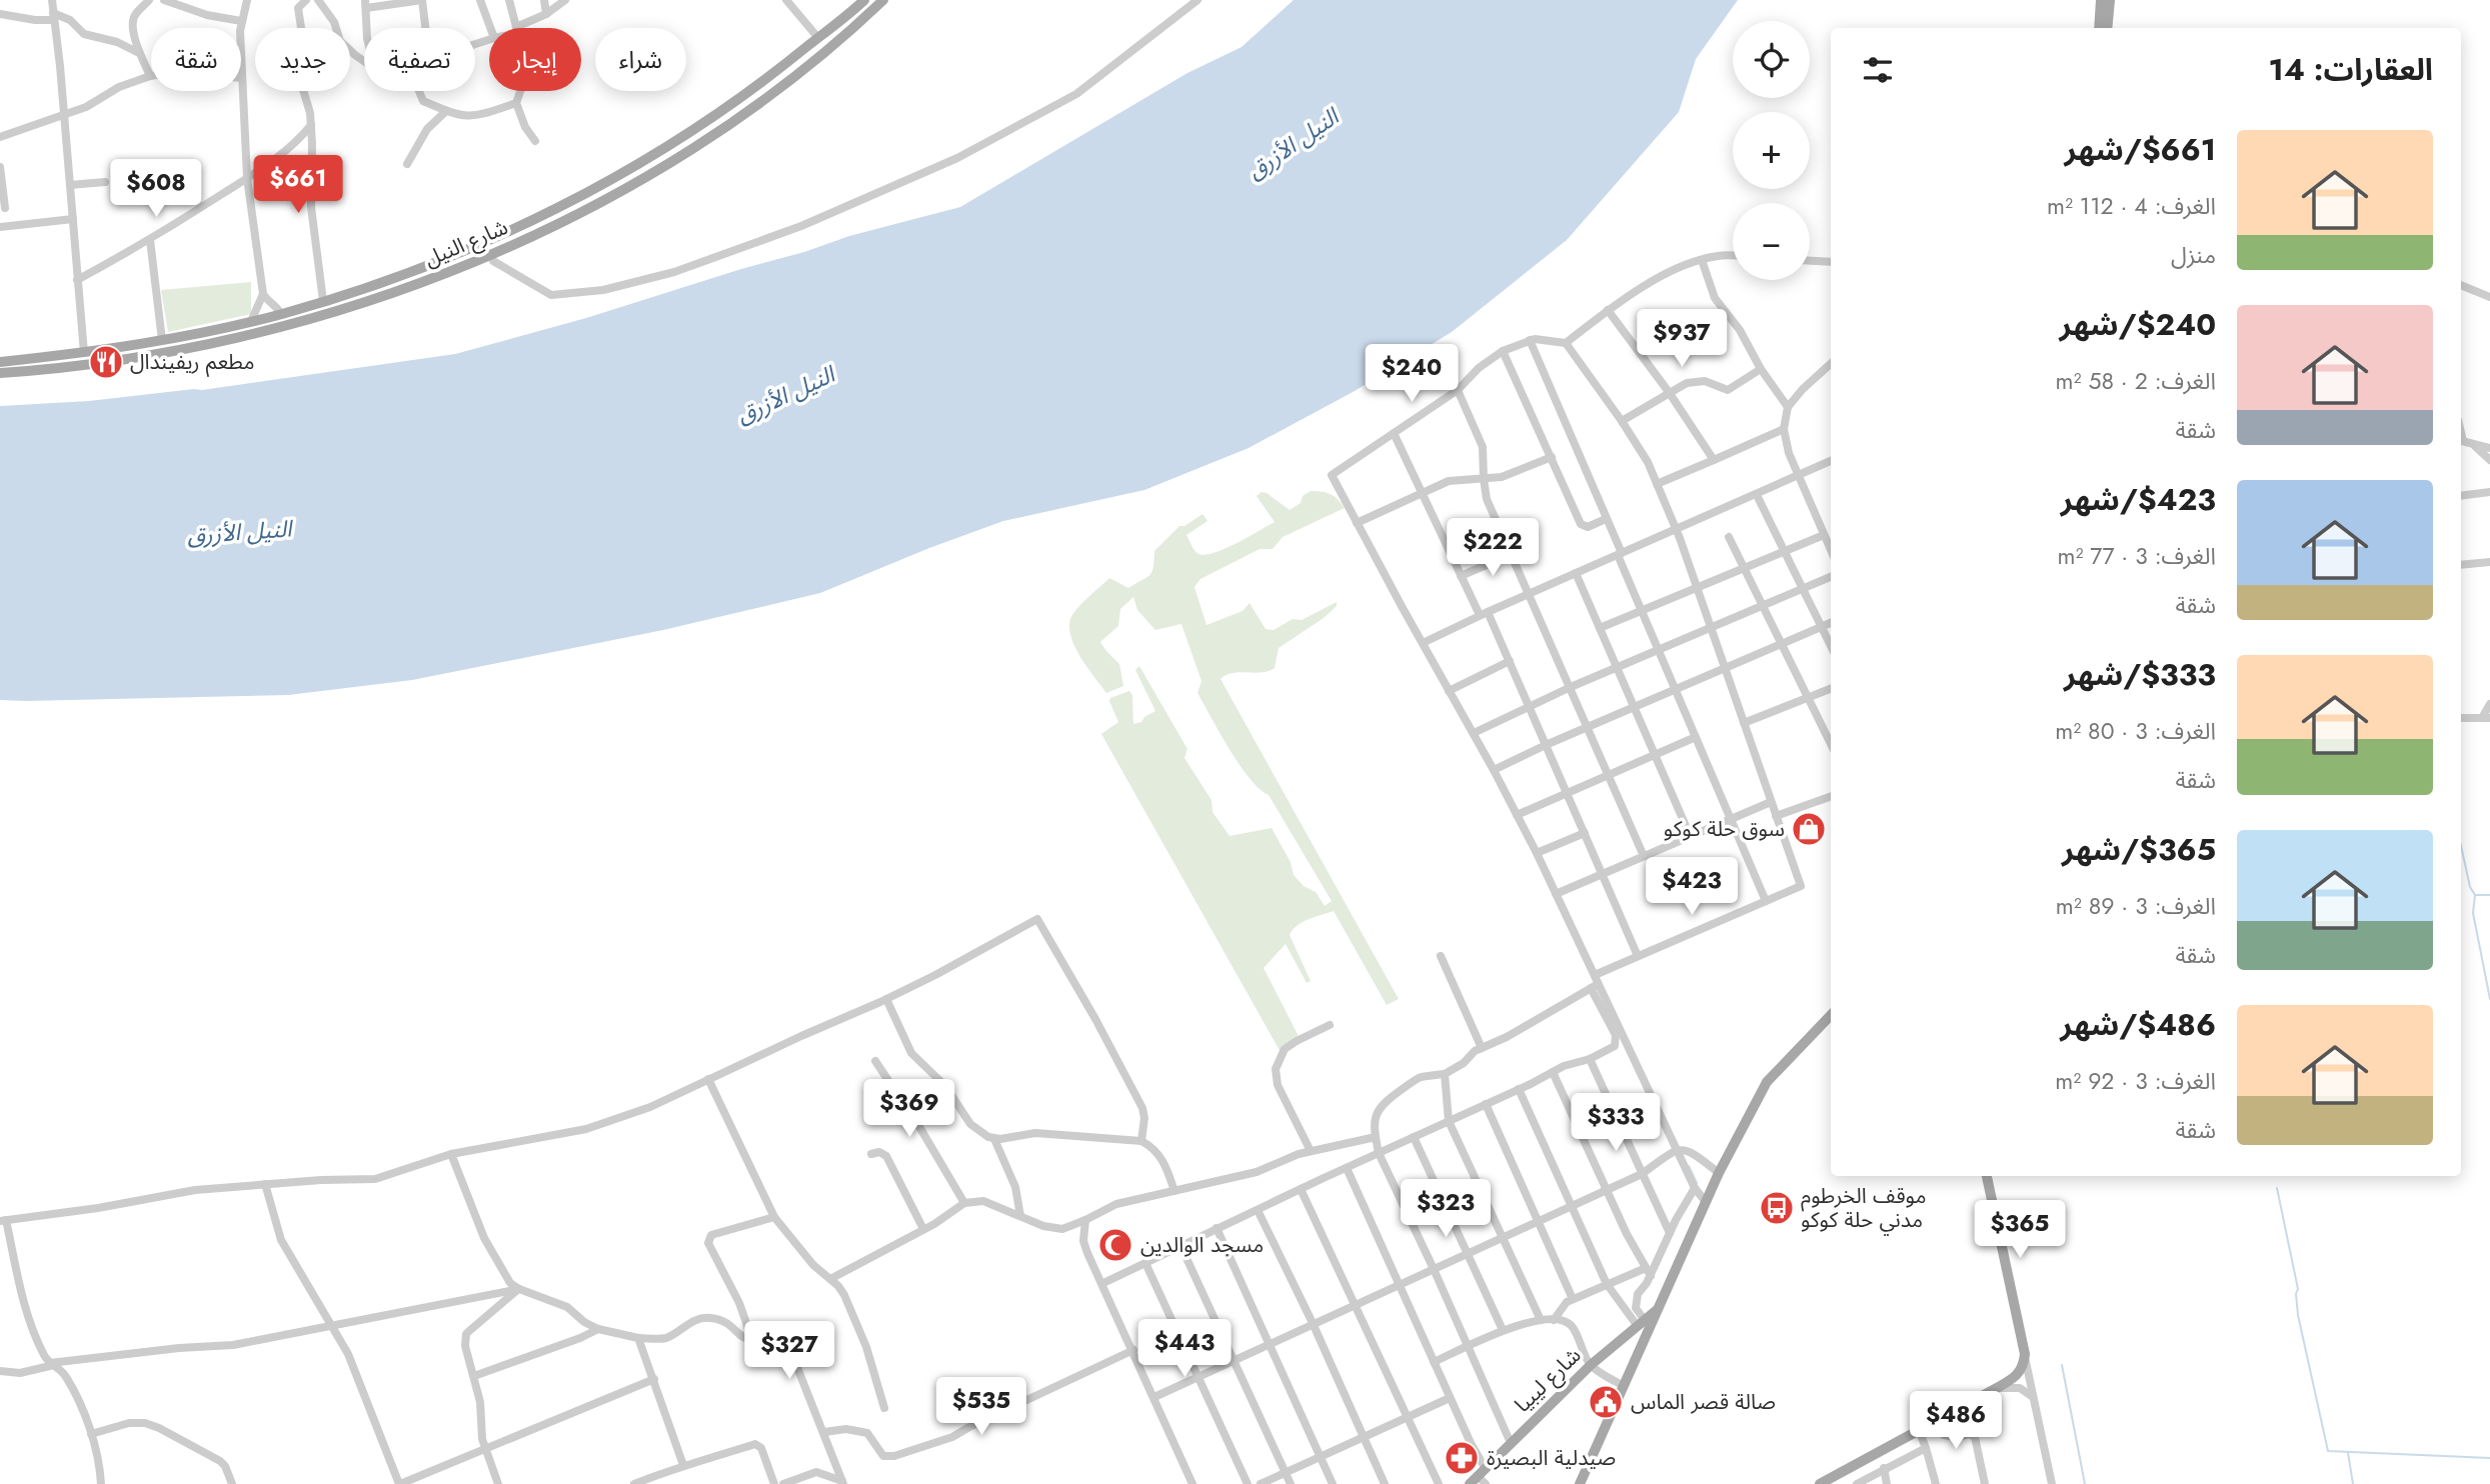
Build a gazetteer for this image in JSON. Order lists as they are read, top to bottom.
{
  "streets": {
    "main road": ["شارع النيل", "شارع ليبيا"]
  },
  "water": ["النيل الأزرق"],
  "places": {
    "restaurant": ["مطعم ريفيندال"],
    "shop": ["سوق حلة كوكو"],
    "bus stop": ["موقف الخرطوم مدني حلة كوكو"],
    "mosque": ["مسجد الوالدين"],
    "public building": ["صالة قصر الماس"],
    "pharmacy": ["صيدلية البصيرة"]
  },
  "page": {
    "map_buttons": ["+", "−"],
    "chip": [
      "شراء",
      "إيجار",
      "تصفية",
      "جديد",
      "شقة"
    ],
    "heading": "العقارات: 14",
    "list": [
      {
        "name": "$661/شهر",
        "note": "الغرف: 4 · 112 m² · منزل"
      },
      {
        "name": "$240/شهر",
        "note": "الغرف: 2 · 58 m² · شقة"
      },
      {
        "name": "$423/شهر",
        "note": "الغرف: 3 · 77 m² · شقة"
      },
      {
        "name": "$333/شهر",
        "note": "الغرف: 3 · 80 m² · شقة"
      },
      {
        "name": "$365/شهر",
        "note": "الغرف: 3 · 89 m² · شقة"
      },
      {
        "name": "$486/شهر",
        "note": "الغرف: 3 · 92 m² · شقة"
      }
    ],
    "price": [
      "$661",
      "$608",
      "$937",
      "$240",
      "$222",
      "$423",
      "$369",
      "$333",
      "$323",
      "$365",
      "$443",
      "$327",
      "$535",
      "$486"
    ]
  }
}
